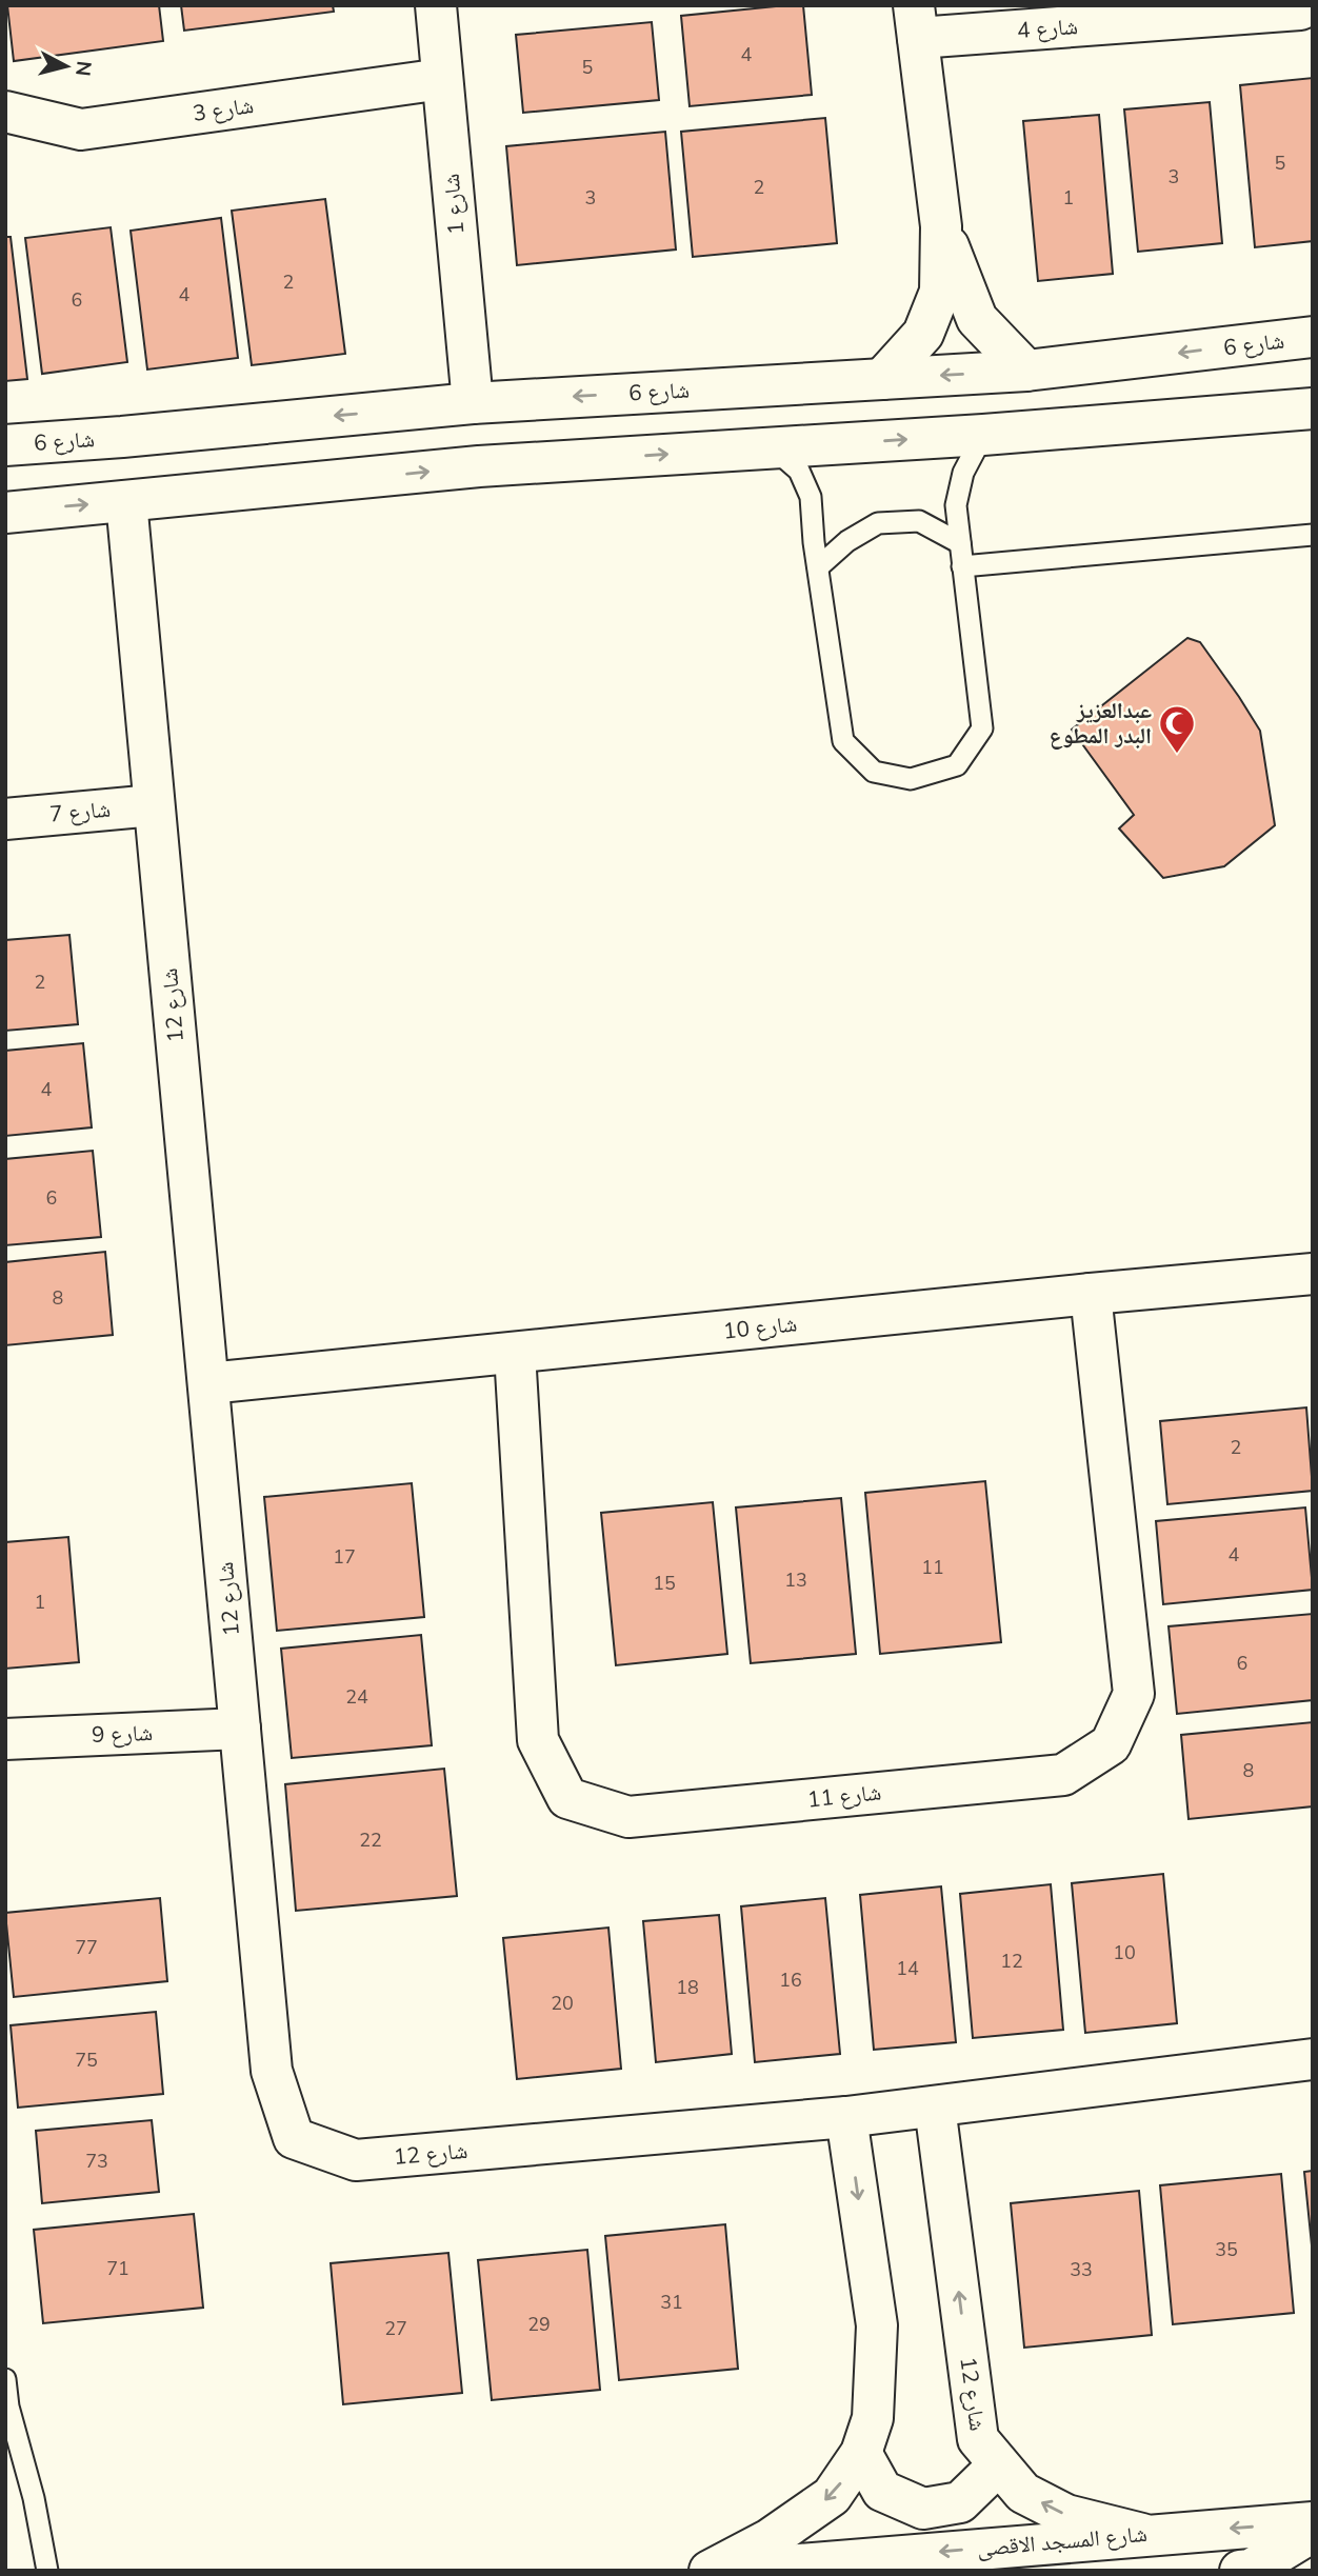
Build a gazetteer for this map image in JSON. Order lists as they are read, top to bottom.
{
  "streets": {
    "street": [
      "شارع 4",
      "شارع 3",
      "شارع 1",
      "شارع 6",
      "شارع 7",
      "شارع 12",
      "شارع 10",
      "شارع 9",
      "شارع 11",
      "شارع المسجد الاقصى"
    ]
  },
  "crossings": [
    ["شارع 4", "شارع 6"],
    ["شارع 3", "شارع 1"],
    ["شارع 1", "شارع 6"],
    ["شارع 7", "شارع 12"],
    ["شارع 12", "شارع 10"],
    ["شارع 12", "شارع 9"],
    ["شارع 12", "شارع المسجد الاقصى"],
    ["شارع 10", "شارع 11"]
  ],
  "one_way": ["شارع المسجد الاقصى"],
  "places": {
    "mosque": ["عبدالعزيز البدر المطوع"]
  },
  "house_numbers": [
    "4",
    "5",
    "5",
    "3",
    "2",
    "3",
    "1",
    "2",
    "4",
    "6",
    "2",
    "4",
    "6",
    "8",
    "2",
    "4",
    "17",
    "11",
    "13",
    "15",
    "1",
    "6",
    "24",
    "8",
    "22",
    "77",
    "10",
    "12",
    "14",
    "16",
    "18",
    "20",
    "75",
    "73",
    "35",
    "71",
    "33",
    "31",
    "29",
    "27"
  ],
  "north": "right"
}
